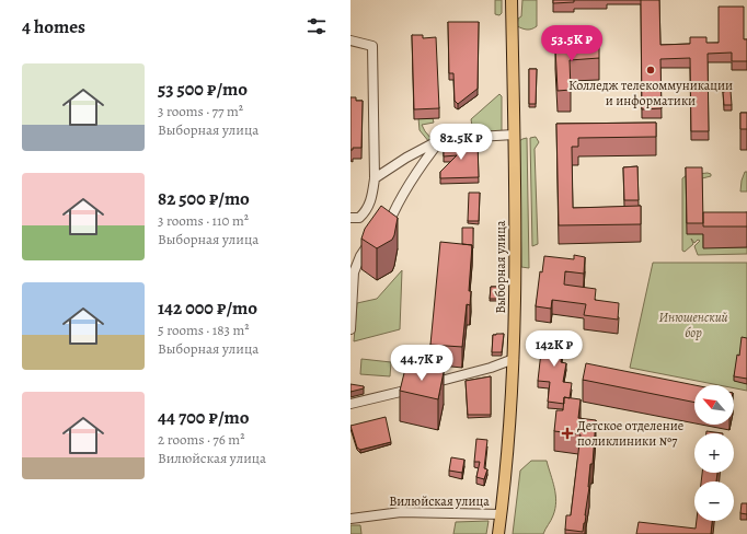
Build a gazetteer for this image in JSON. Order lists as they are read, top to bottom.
{
  "streets": {
    "main road": ["Выборная улица"],
    "street": ["Вилюйская улица"]
  },
  "crossings": [
    ["Выборная улица", "Вилюйская улица"]
  ],
  "parks": ["Инюшенский бор"],
  "places": {
    "other": ["Колледж телекоммуникации и информатики"],
    "health": ["Детское отделение поликлиники №7"]
  },
  "north": "top left",
  "page": {
    "heading": "4 homes",
    "price": [
      "53.5K ₽",
      "82.5K ₽",
      "142K ₽",
      "44.7K ₽"
    ],
    "list": [
      {
        "name": "53 500 ₽/mo",
        "note": "3 rooms · 77 m² · Выборная улица"
      },
      {
        "name": "82 500 ₽/mo",
        "note": "3 rooms · 110 m² · Выборная улица"
      },
      {
        "name": "142 000 ₽/mo",
        "note": "5 rooms · 183 m² · Выборная улица"
      },
      {
        "name": "44 700 ₽/mo",
        "note": "2 rooms · 76 m² · Вилюйская улица"
      }
    ],
    "map_buttons": ["+", "−"]
  }
}
